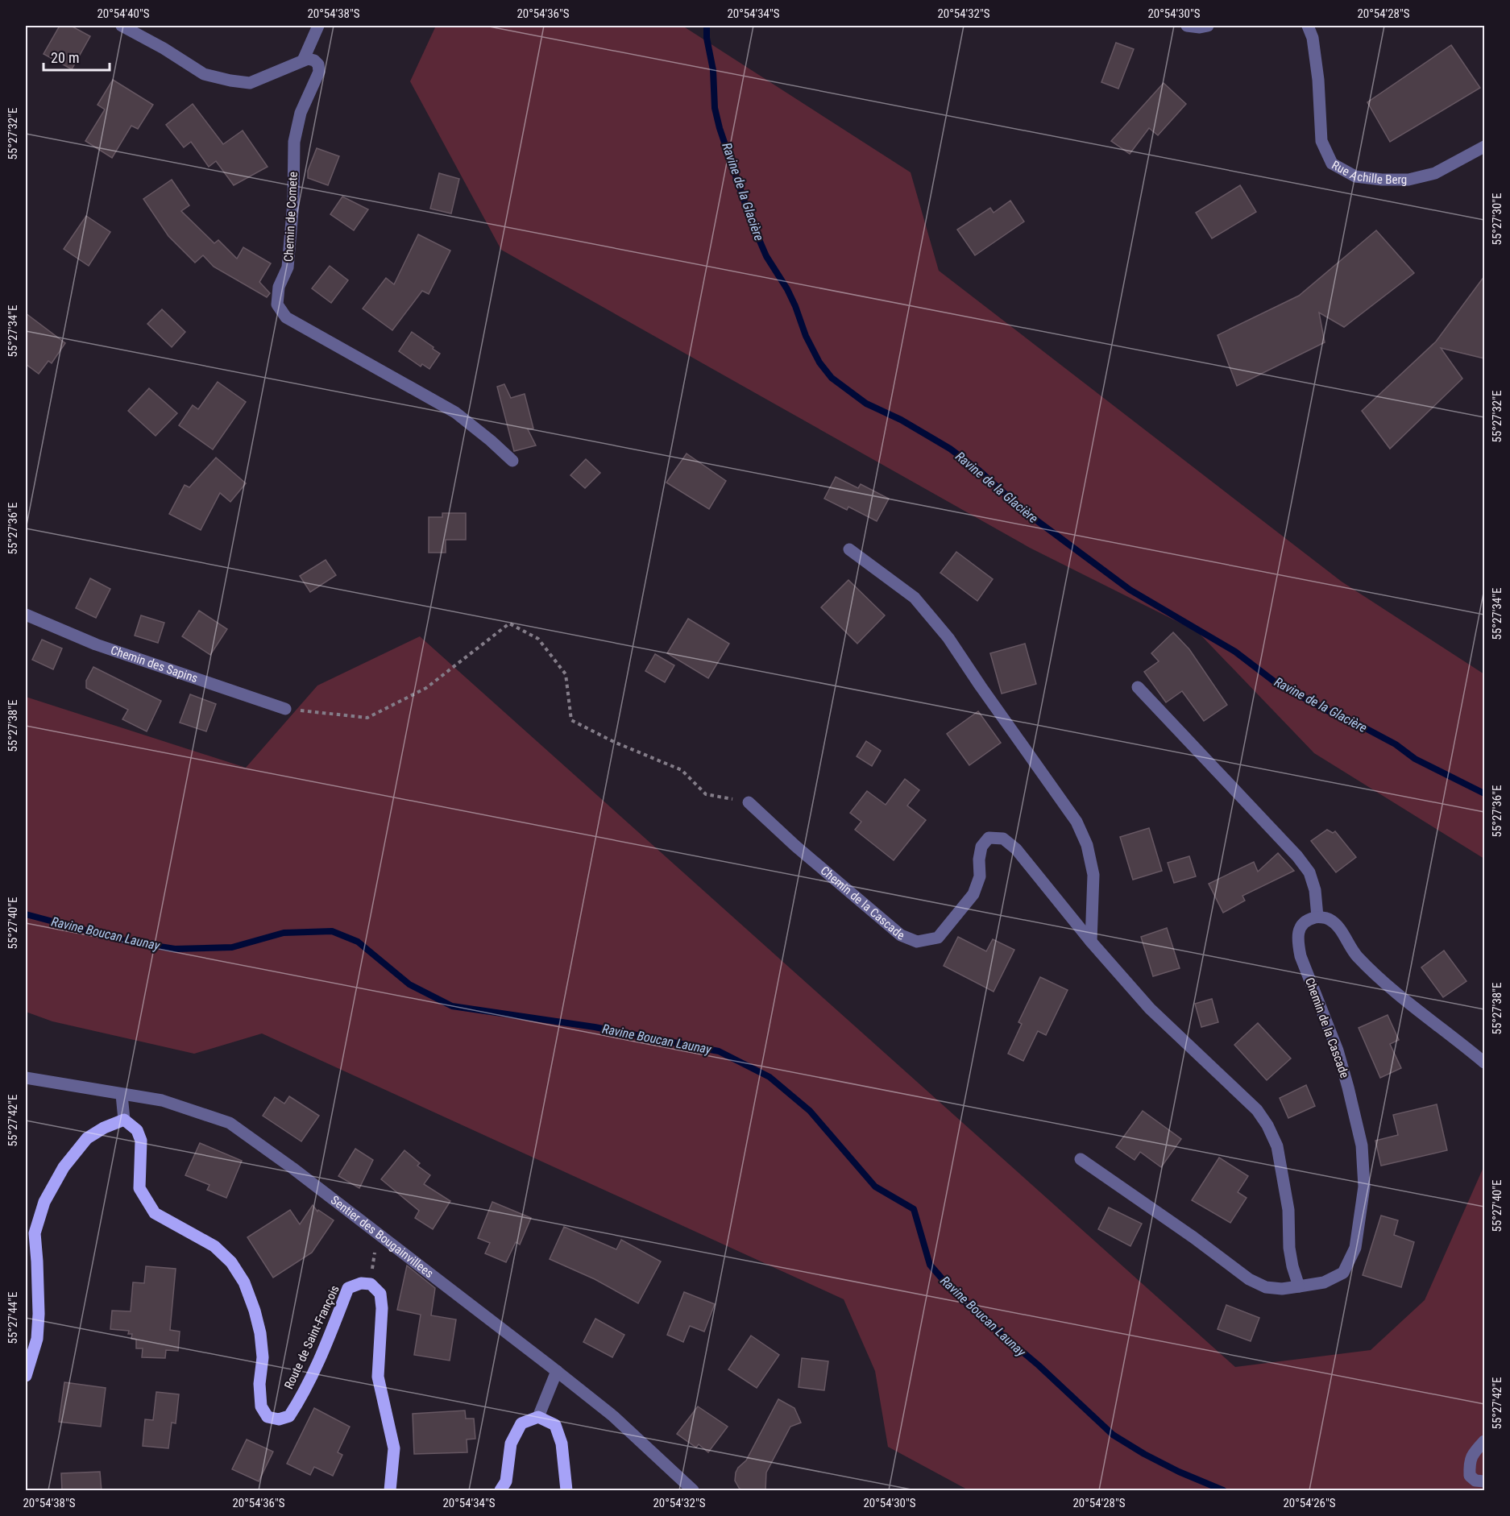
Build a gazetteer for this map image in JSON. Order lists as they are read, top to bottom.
{
  "streets": {
    "main road": ["Route de Saint-François"],
    "street": [
      "Rue Achille Berg",
      "Chemin de Comete",
      "Chemin des Sapins",
      "Chemin de la Cascade",
      "Sentier des Bougainvillees"
    ]
  },
  "water": ["Ravine de la Glacière", "Ravine Boucan Launay"],
  "scale_bar": "20 m",
  "coordinates": [
    "20°54'40\"S",
    "20°54'38\"S",
    "20°54'36\"S",
    "20°54'34\"S",
    "20°54'32\"S",
    "20°54'30\"S",
    "20°54'28\"S",
    "55°27'32\"E",
    "55°27'30\"E",
    "55°27'34\"E",
    "55°27'36\"E",
    "55°27'38\"E",
    "55°27'40\"E",
    "55°27'42\"E",
    "55°27'44\"E",
    "20°54'26\"S"
  ]
}
